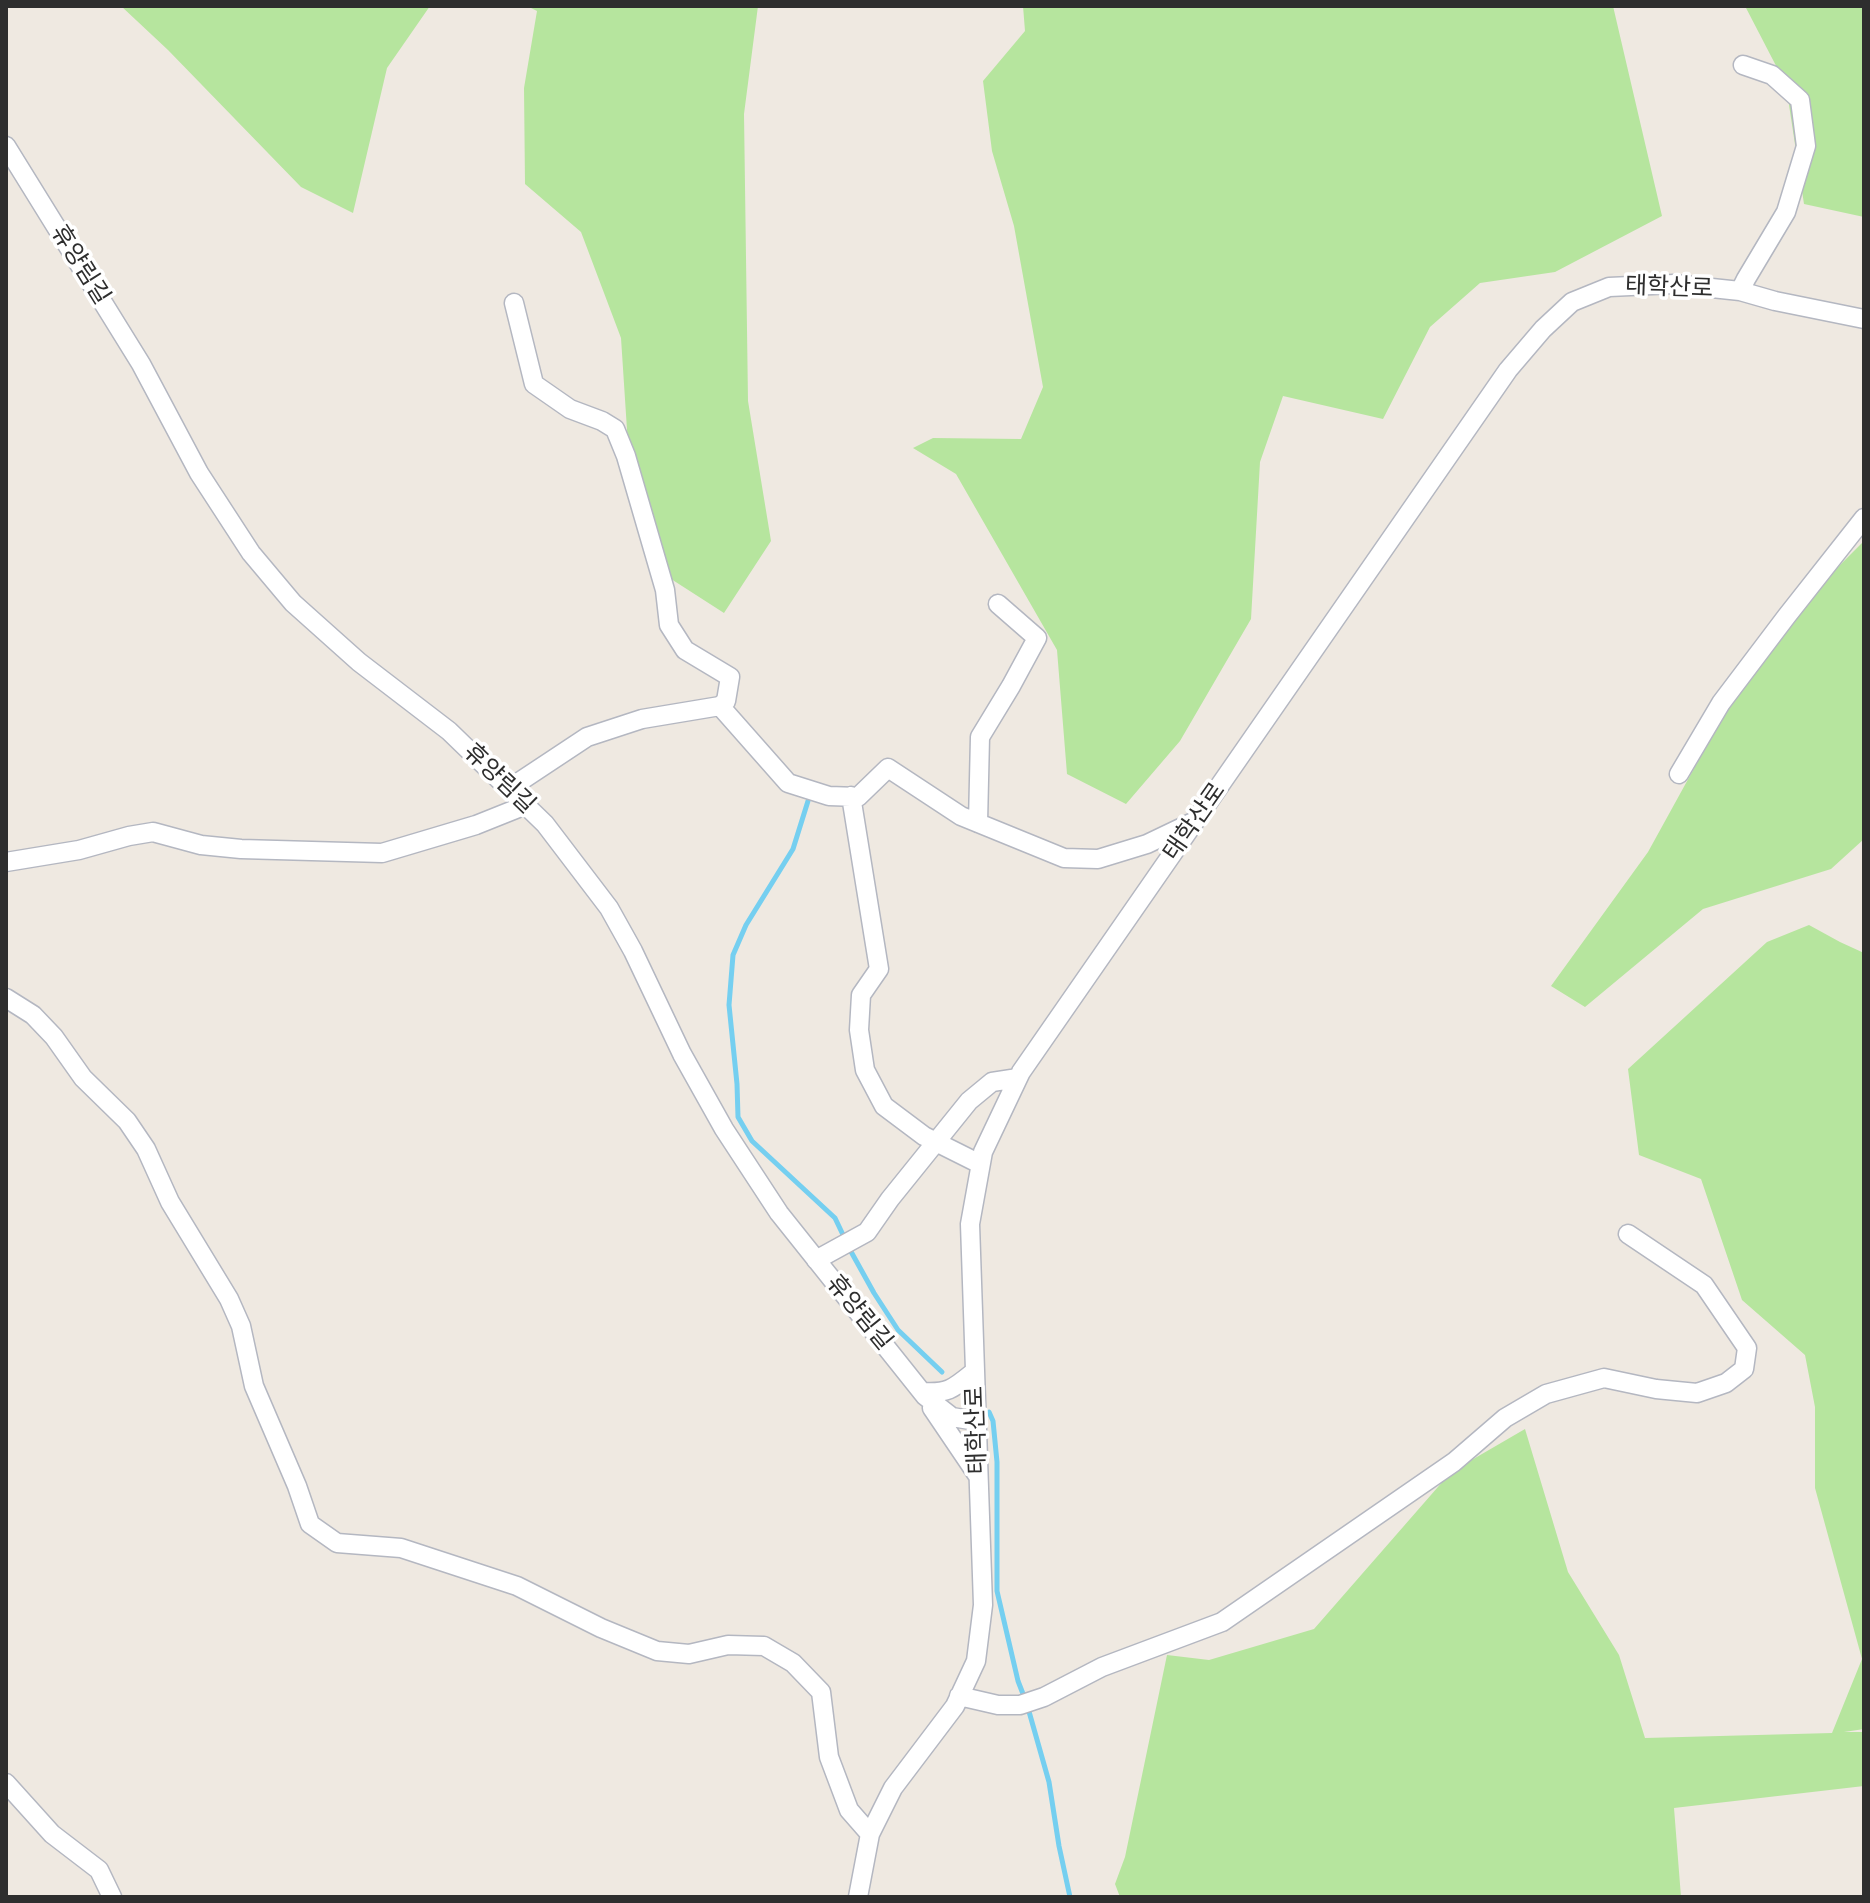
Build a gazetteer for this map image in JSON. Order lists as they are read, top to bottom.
{
  "streets": {
    "street": ["휴양림길", "태학산로"]
  },
  "crossings": [
    ["휴양림길", "태학산로"]
  ]
}
